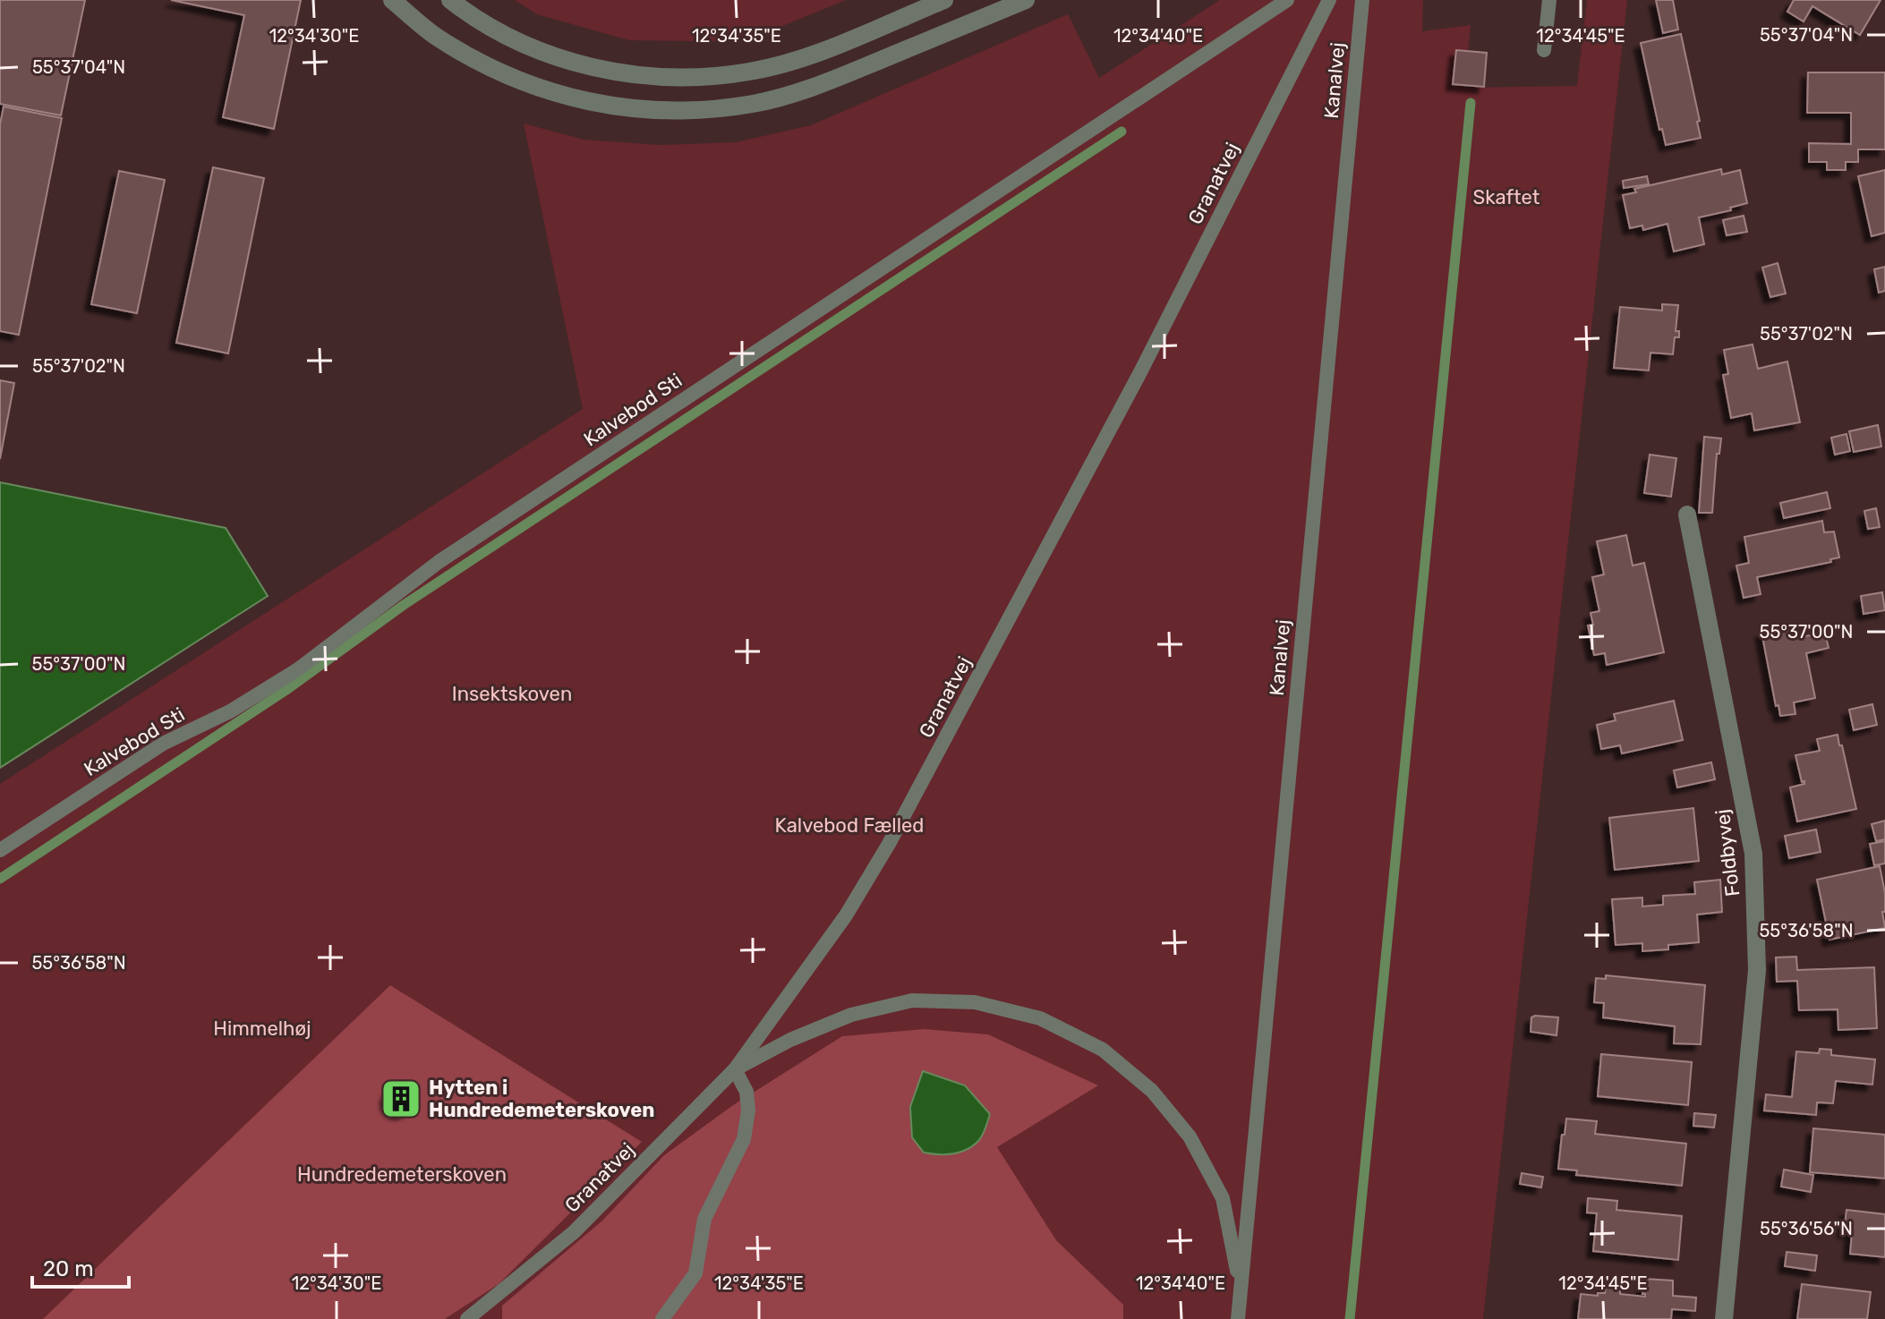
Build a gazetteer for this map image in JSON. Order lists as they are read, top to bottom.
{
  "streets": {
    "street": ["Foldbyvej"],
    "lane": ["Kanalvej", "Granatvej", "Kalvebod Sti"]
  },
  "parks": [
    "Skaftet",
    "Insektskoven",
    "Kalvebod Fælled",
    "Himmelhøj",
    "Hundredemeterskoven"
  ],
  "places": {
    "building": ["Hytten i Hundredemeterskoven"]
  },
  "scale_bar": "20 m",
  "coordinates": [
    "55°37'04\"N",
    "12°34'30\"E",
    "12°34'35\"E",
    "12°34'40\"E",
    "12°34'45\"E",
    "55°37'02\"N",
    "55°37'00\"N",
    "55°36'58\"N",
    "55°36'56\"N"
  ]
}
